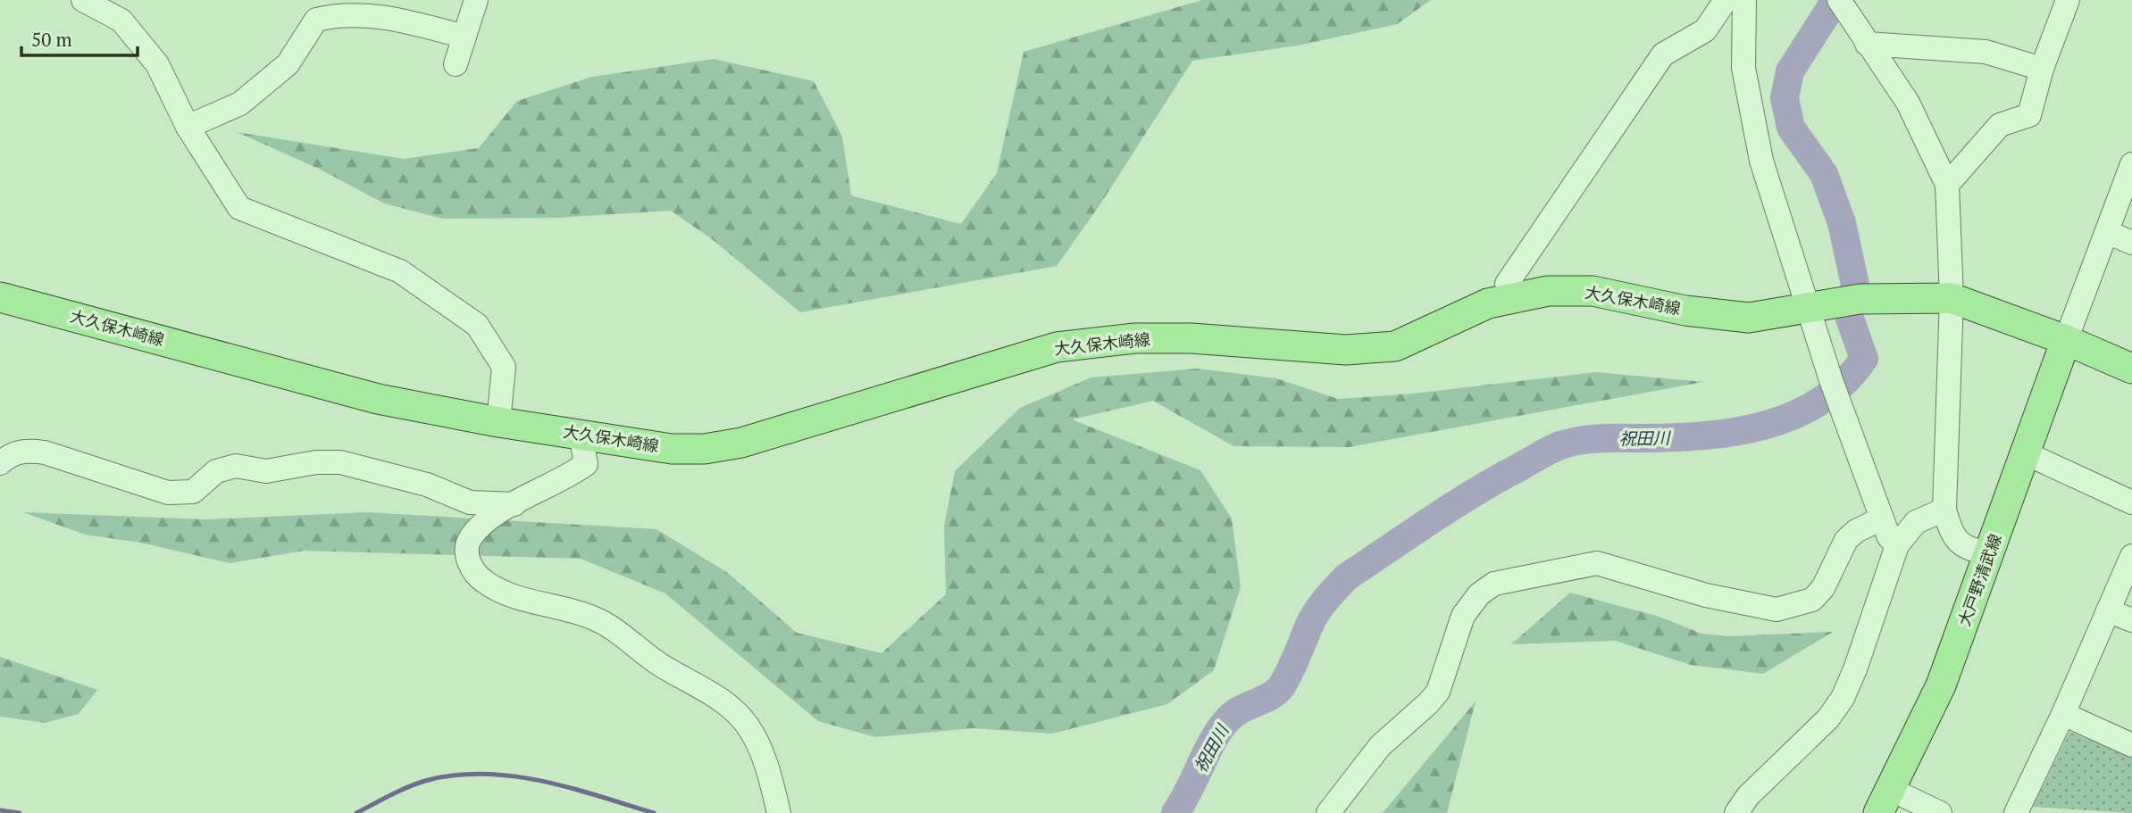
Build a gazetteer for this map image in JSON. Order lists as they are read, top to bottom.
{
  "streets": {
    "main road": ["大久保木崎線", "大戸野清武線"]
  },
  "crossings": [
    ["大久保木崎線", "大戸野清武線"]
  ],
  "water": ["祝田川"],
  "scale_bar": "50 m"
}
